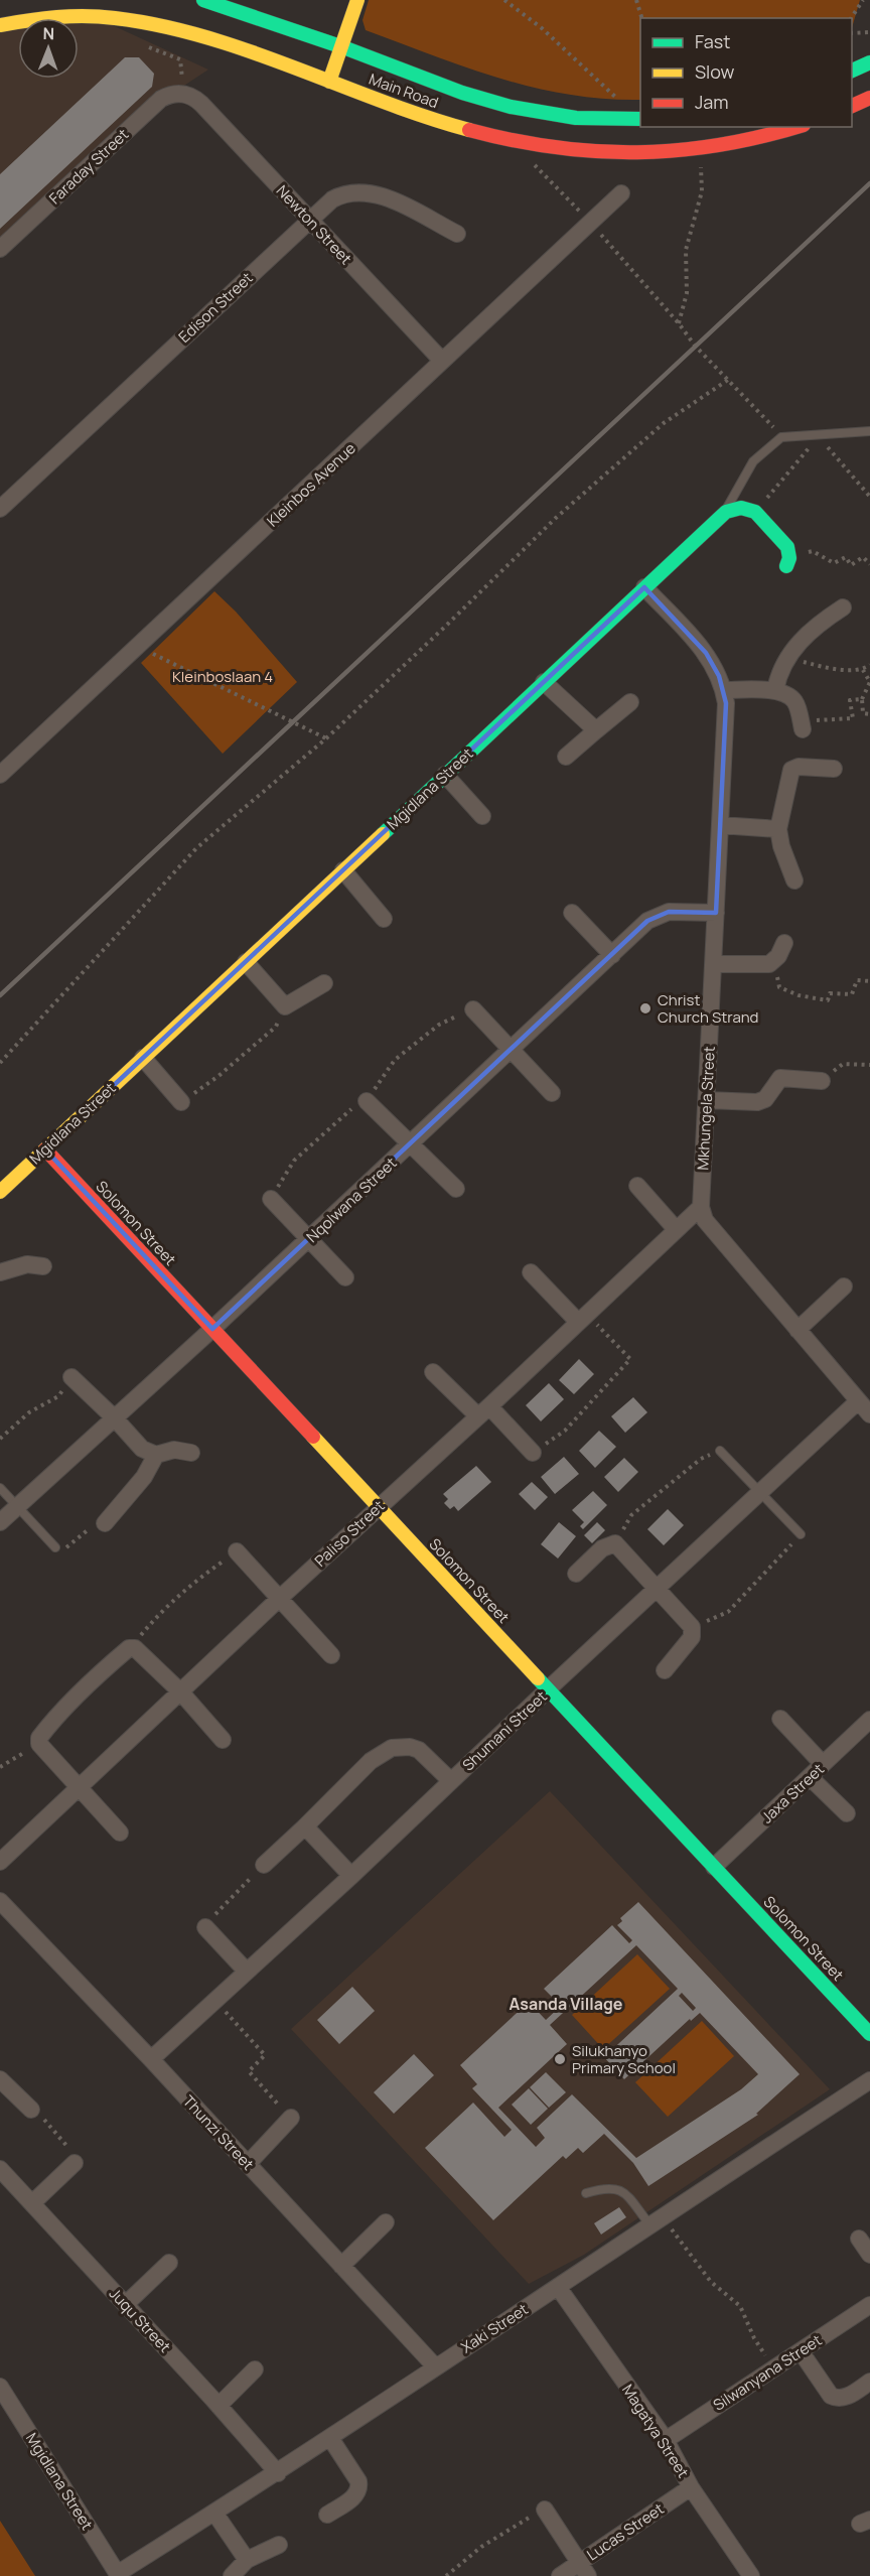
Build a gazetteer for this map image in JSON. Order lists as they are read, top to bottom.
{
  "streets": {
    "main road": ["Main Road", "Mgidlana Street", "Solomon Street"],
    "street": [
      "Faraday Street",
      "Newton Street",
      "Edison Street",
      "Kleinbos Avenue",
      "Mkhungela Street",
      "Nqolwana Street",
      "Paliso Street",
      "Shumani Street",
      "Jaxa Street",
      "Thunzi Street",
      "Juqu Street",
      "Xaki Street",
      "Silwanyana Street",
      "Magatya Street",
      "Lucas Street"
    ]
  },
  "crossings": [
    ["Faraday Street", "Newton Street"],
    ["Newton Street", "Edison Street"],
    ["Newton Street", "Kleinbos Avenue"],
    ["Mgidlana Street", "Mkhungela Street"],
    ["Mgidlana Street", "Solomon Street"],
    ["Mgidlana Street", "Xaki Street"],
    ["Mkhungela Street", "Nqolwana Street"],
    ["Mkhungela Street", "Paliso Street"],
    ["Nqolwana Street", "Solomon Street"],
    ["Solomon Street", "Paliso Street"],
    ["Solomon Street", "Shumani Street"],
    ["Solomon Street", "Jaxa Street"],
    ["Shumani Street", "Thunzi Street"],
    ["Thunzi Street", "Xaki Street"],
    ["Juqu Street", "Xaki Street"],
    ["Xaki Street", "Magatya Street"],
    ["Silwanyana Street", "Magatya Street"],
    ["Magatya Street", "Lucas Street"]
  ],
  "districts": ["Asanda Village"],
  "parks": ["Kleinboslaan 4"],
  "places": ["Christ Church Strand", "Silukhanyo Primary School"],
  "legend": ["Fast", "Slow", "Jam"],
  "north": "top"
}
